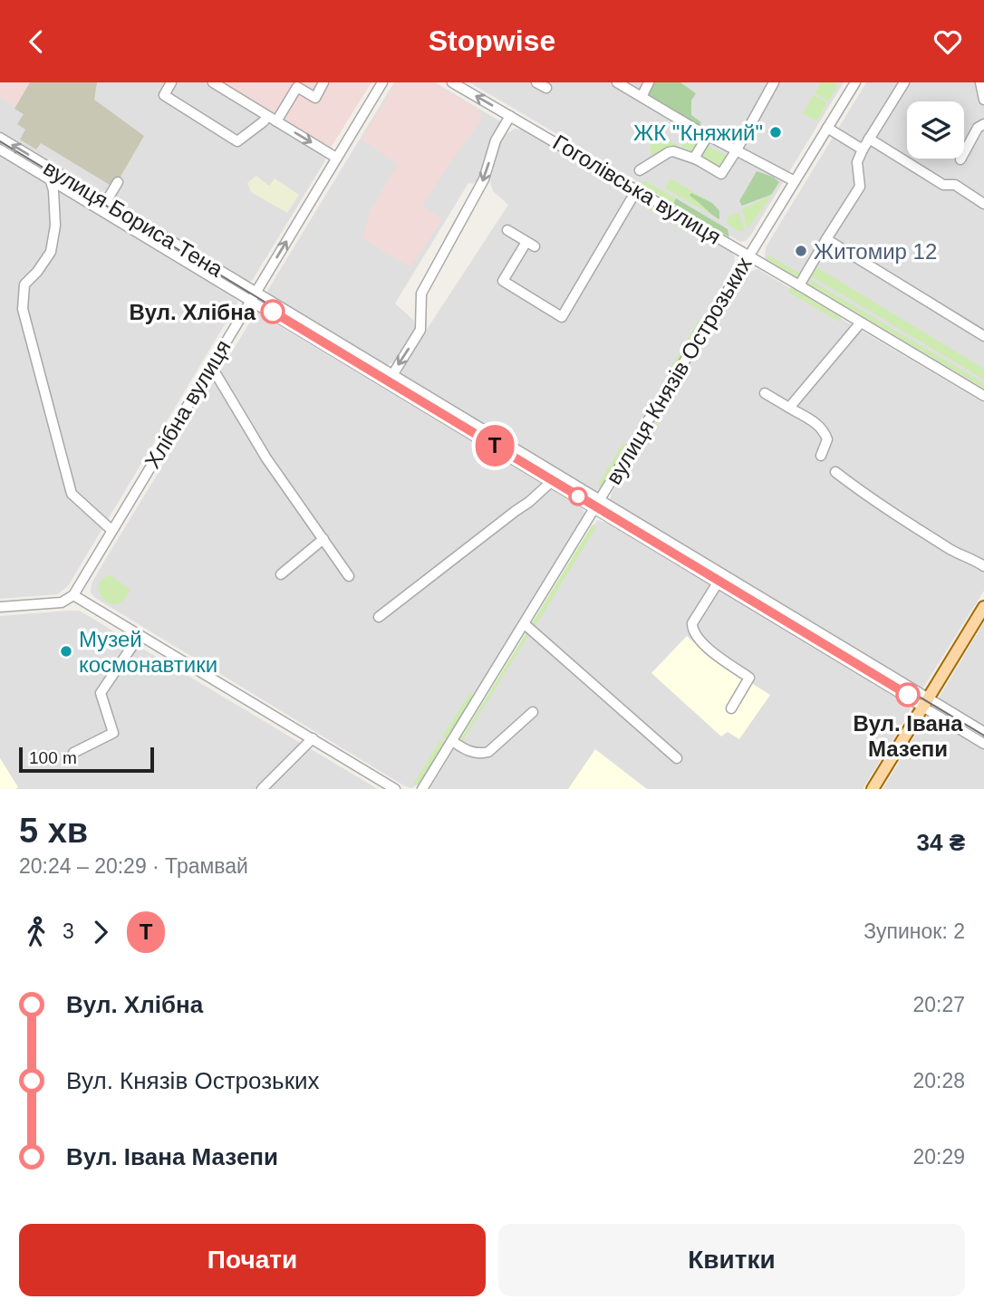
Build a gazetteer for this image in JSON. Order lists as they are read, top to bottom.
{
  "streets": {
    "street": [
      "Гоголівська вулиця",
      "вулиця Бориса Тена",
      "вулиця Князів Острозьких",
      "Хлібна вулиця"
    ]
  },
  "crossings": [
    ["Гоголівська вулиця", "вулиця Князів Острозьких"],
    ["вулиця Бориса Тена", "вулиця Князів Острозьких"],
    ["вулиця Бориса Тена", "Хлібна вулиця"]
  ],
  "places": [
    "ЖК \"Княжий\"",
    "Житомир 12",
    "Вул. Хлібна",
    "Музей космонавтики",
    "Вул. Івана Мазепи"
  ],
  "lines": ["tram line Т"],
  "scale_bar": "100 m",
  "page": {
    "header": "Stopwise",
    "on_map": "Т",
    "scale": "100 m",
    "heading": ["5 хв", "20:24 – 20:29 · Трамвай", "34 ₴"],
    "legs": ["3", "Т", "Зупинок: 2"],
    "list": [
      {
        "name": "Вул. Хлібна",
        "value": "20:27"
      },
      {
        "name": "Вул. Князів Острозьких",
        "value": "20:28"
      },
      {
        "name": "Вул. Івана Мазепи",
        "value": "20:29"
      }
    ],
    "buttons": ["Почати", "Квитки"]
  }
}
